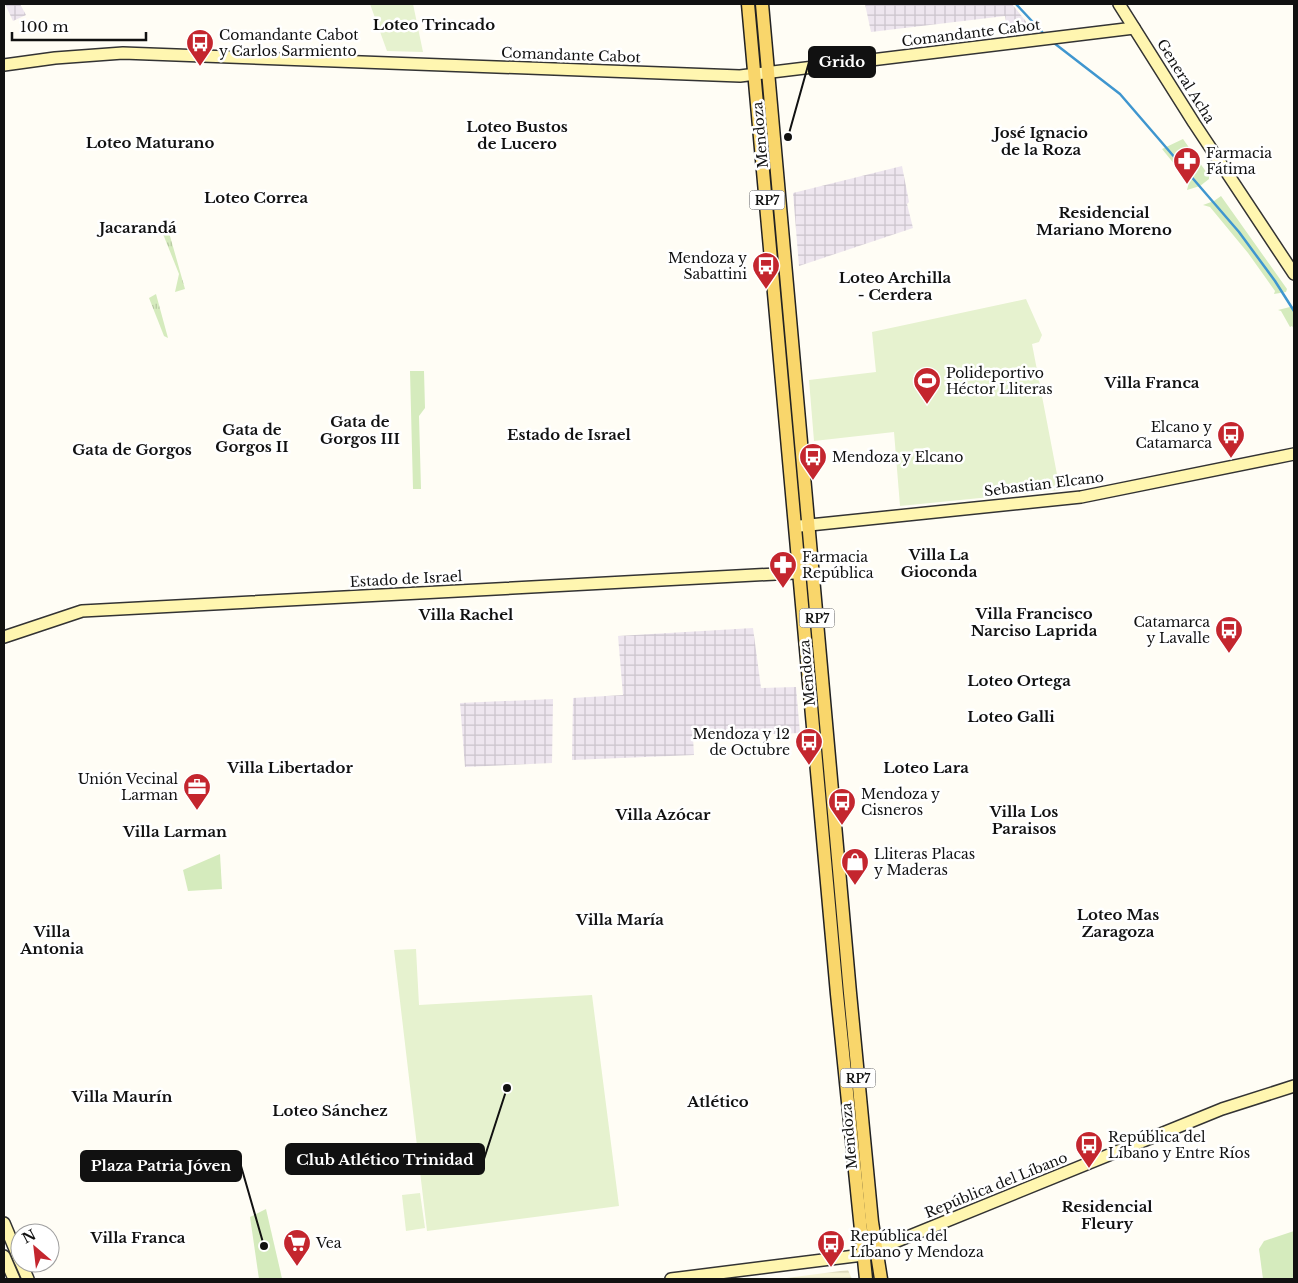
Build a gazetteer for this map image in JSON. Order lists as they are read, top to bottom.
{
  "streets": {
    "main road": [
      "Comandante Cabot",
      "General Acha",
      "Mendoza",
      "RP7",
      "Sebastian Elcano",
      "Estado de Israel",
      "República del Líbano"
    ]
  },
  "crossings": [
    ["Comandante Cabot", "General Acha"],
    ["Comandante Cabot", "Mendoza"],
    ["Mendoza", "Sebastian Elcano"],
    ["Mendoza", "Estado de Israel"],
    ["Mendoza", "República del Líbano"]
  ],
  "districts": [
    "Loteo Trincado",
    "Loteo Bustos de Lucero",
    "José Ignacio de la Roza",
    "Loteo Maturano",
    "Loteo Correa",
    "Residencial Mariano Moreno",
    "Jacarandá",
    "Loteo Archilla - Cerdera",
    "Villa Franca",
    "Gata de Gorgos III",
    "Gata de Gorgos II",
    "Estado de Israel",
    "Gata de Gorgos",
    "Villa La Gioconda",
    "Villa Francisco Narciso Laprida",
    "Villa Rachel",
    "Loteo Ortega",
    "Loteo Galli",
    "Villa Libertador",
    "Loteo Lara",
    "Villa Los Paraisos",
    "Villa Azócar",
    "Villa Larman",
    "Loteo Mas Zaragoza",
    "Villa María",
    "Villa Antonia",
    "Villa Maurín",
    "Atlético",
    "Loteo Sánchez",
    "Residencial Fleury",
    "Villa Franca"
  ],
  "places": {
    "bus stop": [
      "Comandante Cabot y Carlos Sarmiento",
      "Mendoza y Sabattini",
      "Elcano y Catamarca",
      "Mendoza y Elcano",
      "Catamarca y Lavalle",
      "Mendoza y 12 de Octubre",
      "Mendoza y Cisneros",
      "República del Líbano y Entre Ríos",
      "República del Líbano y Mendoza"
    ],
    "other": ["Grido", "Club Atlético Trinidad", "Plaza Patria Jóven"],
    "pharmacy": ["Farmacia Fátima", "Farmacia República"],
    "sports": ["Polideportivo Héctor Lliteras"],
    "office": ["Unión Vecinal Larman"],
    "shop": ["Lliteras Placas y Maderas"],
    "supermarket": ["Vea"]
  },
  "scale_bar": "100 m",
  "north": "top left"
}
